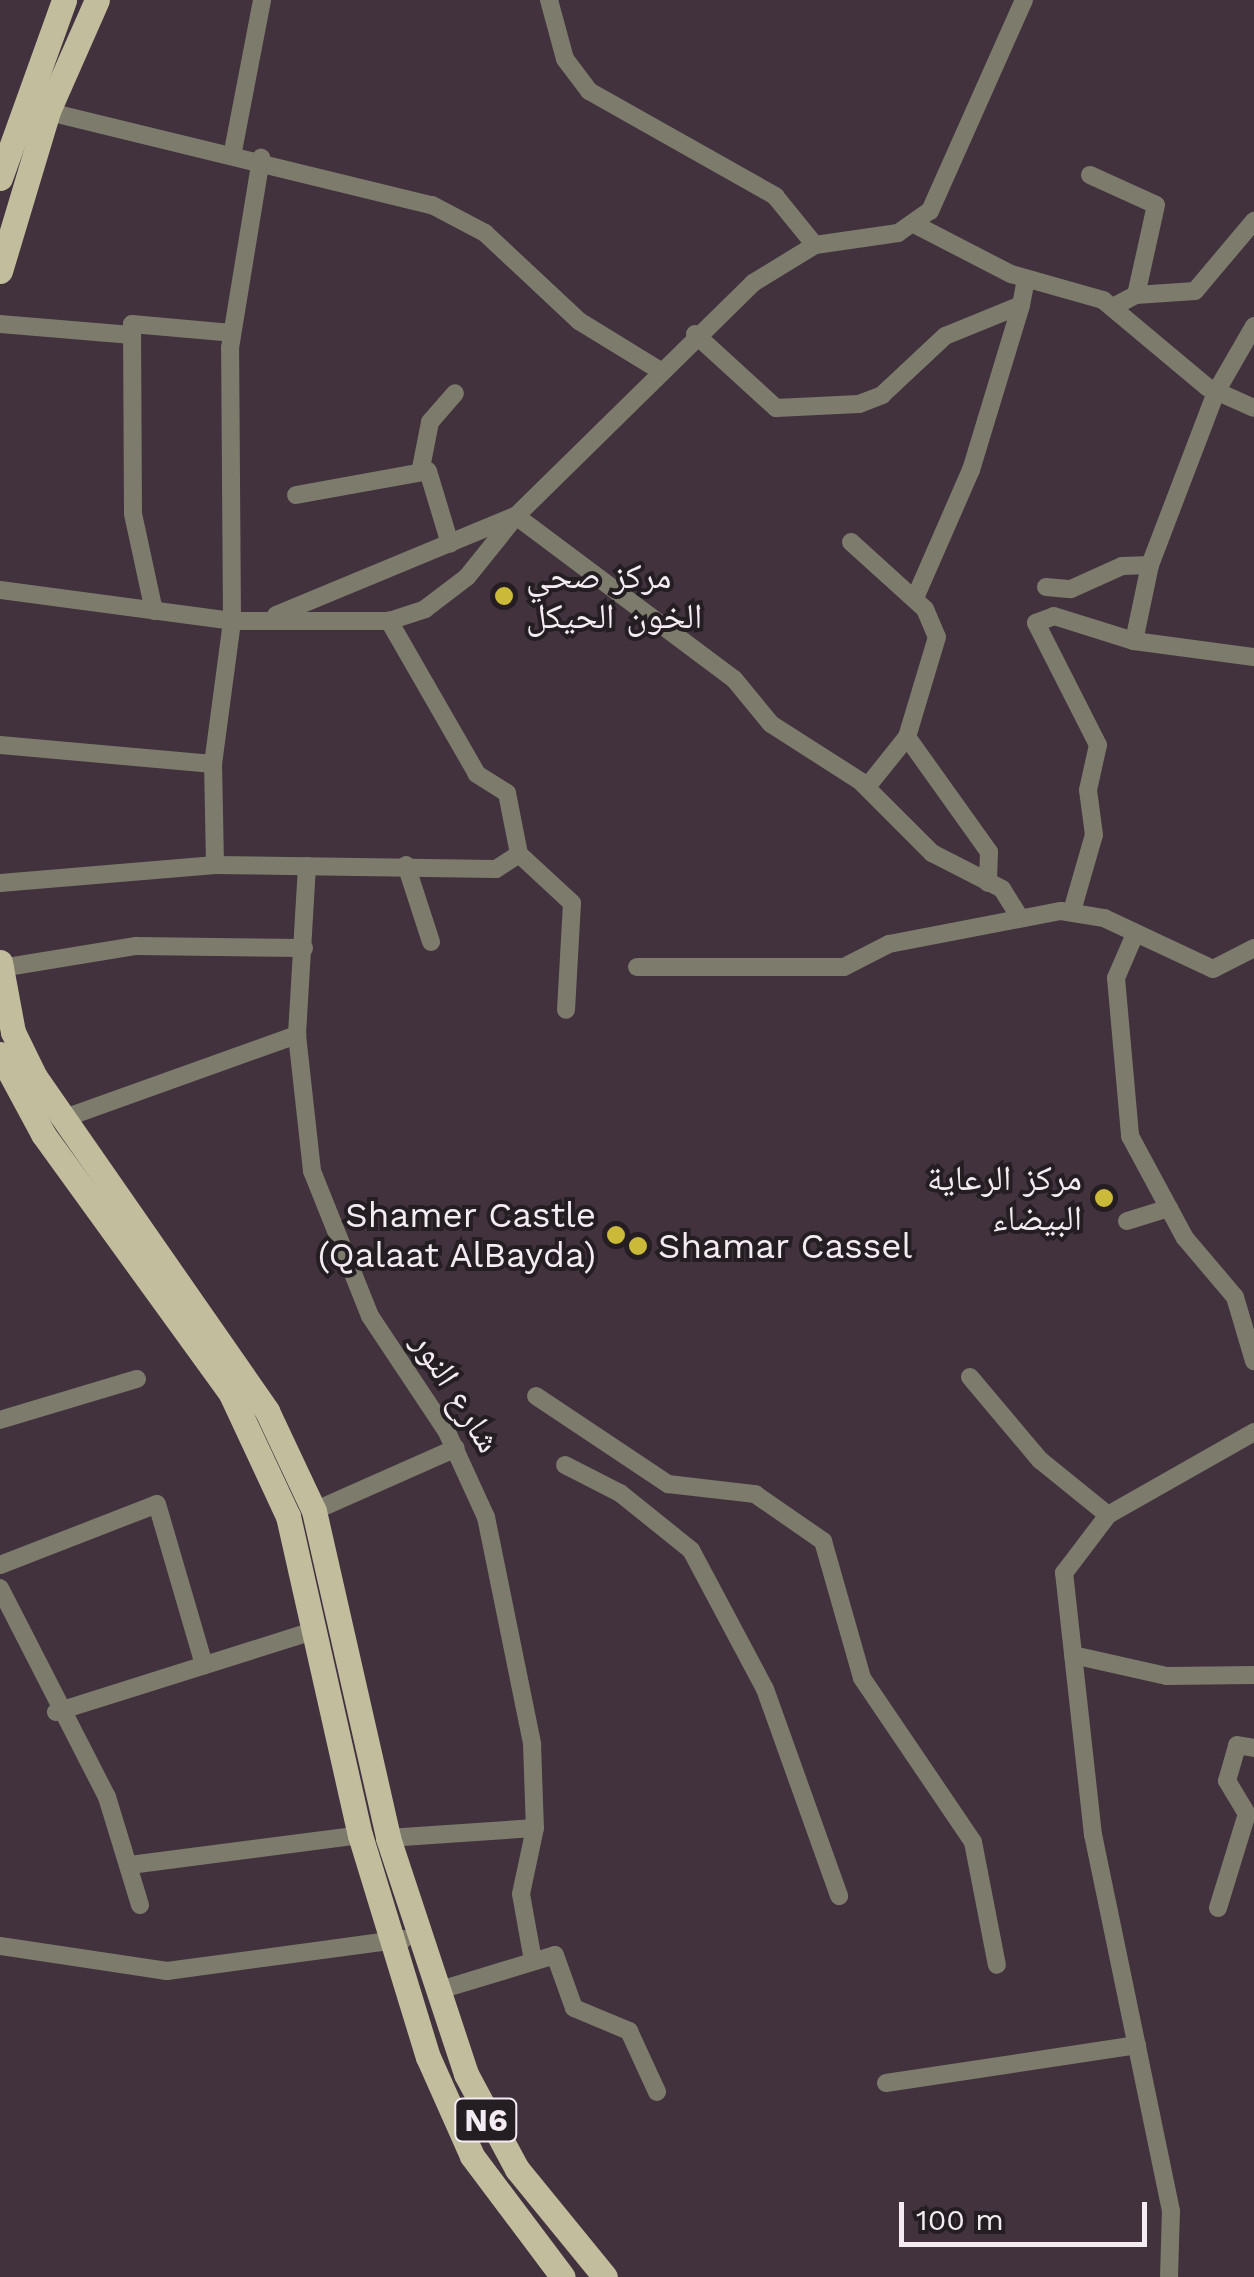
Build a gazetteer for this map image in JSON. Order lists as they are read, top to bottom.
{
  "streets": {
    "main road": ["N6"],
    "street": ["شارع النور"]
  },
  "places": [
    "مركز صحي الخون الحيكل",
    "مركز الرعاية البيضاء",
    "Shamer Castle (Qalaat AlBayda)",
    "Shamar Cassel"
  ],
  "scale_bar": "100 m"
}
